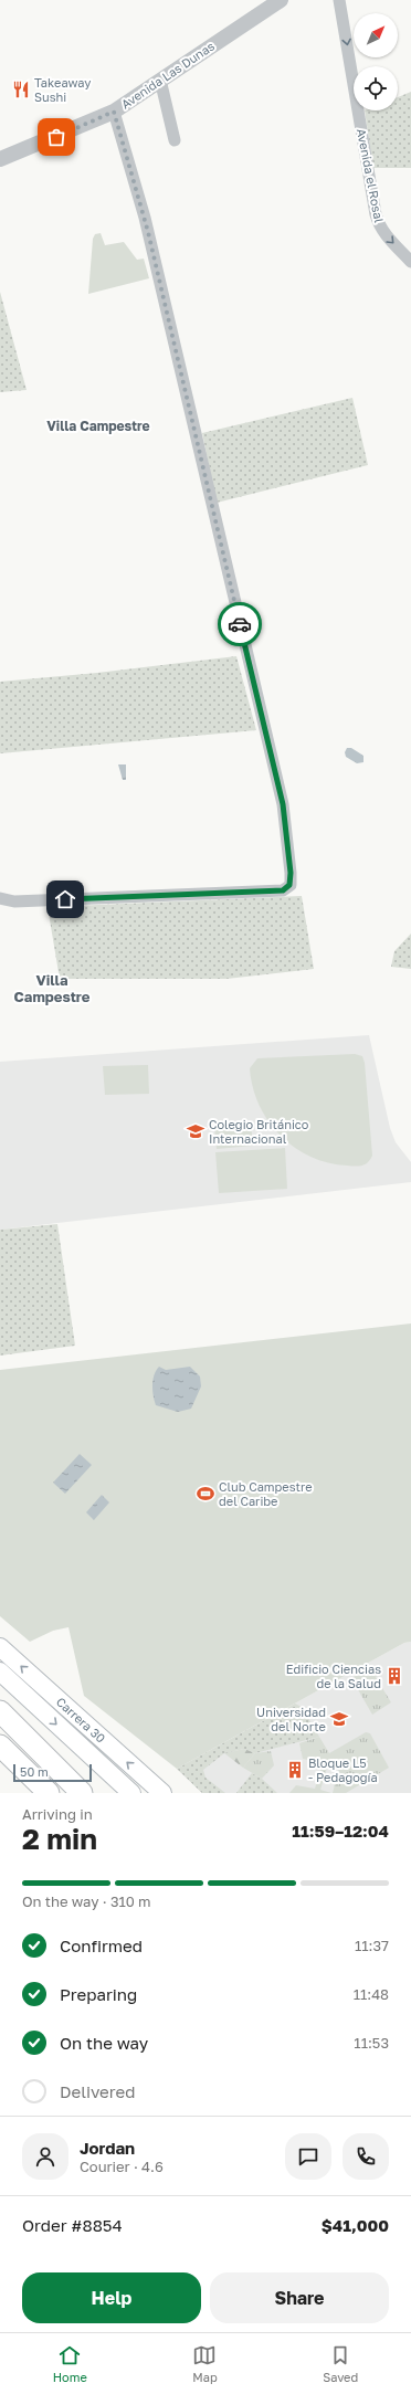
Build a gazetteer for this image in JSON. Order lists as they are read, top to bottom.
{
  "streets": {
    "main road": ["Carrera 30"],
    "street": ["Avenida Las Dunas", "Avenida el Rosal"]
  },
  "one_way": ["Avenida el Rosal"],
  "districts": ["Villa Campestre", "Villa Campestre"],
  "places": {
    "restaurant": ["Takeaway Sushi"],
    "school or university": ["Colegio Británico Internacional", "Universidad del Norte"],
    "sports": ["Club Campestre del Caribe"],
    "building": ["Edificio Ciencias de la Salud", "Bloque L5 - Pedagogía"]
  },
  "scale_bar": "50 m",
  "north": "top right",
  "page": {
    "scale": "50 m",
    "heading": ["2 min", "Arriving in", "11:59–12:04"],
    "panel": [
      "Jordan",
      "Courier · 4.6",
      "Order #8854",
      "$41,000"
    ],
    "bar": "On the way · 310 m",
    "list": [
      ["Confirmed", "11:37"],
      ["Preparing", "11:48"],
      ["On the way", "11:53"],
      "Delivered"
    ],
    "buttons": ["Help", "Share"],
    "tabs": ["Home", "Map", "Saved"]
  }
}
